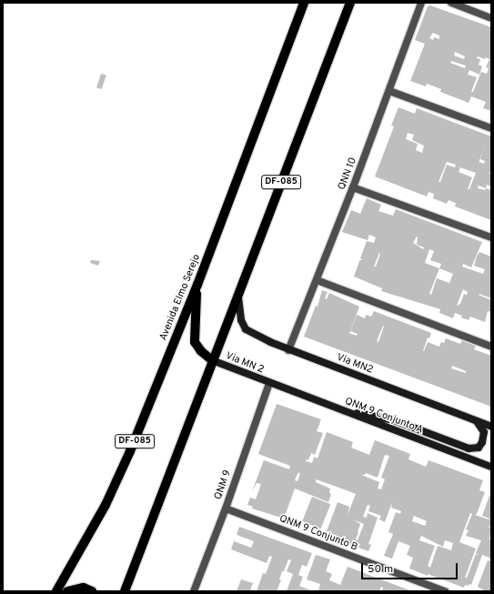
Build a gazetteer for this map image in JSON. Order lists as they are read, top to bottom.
{
  "streets": {
    "main road": [
      "DF-085",
      "Avenida Elmo Serejo",
      "Via MN 2",
      "Via MN2",
      "QNM 9 Conjunto A"
    ],
    "street": ["QNN 10", "QNM 9", "QNM 9 Conjunto B"]
  },
  "crossings": [
    ["QNN 10", "Via MN2"],
    ["DF-085", "Via MN 2"],
    ["DF-085", "Via MN2"],
    ["Via MN 2", "QNM 9 Conjunto A"],
    ["Via MN 2", "QNM 9"],
    ["QNM 9 Conjunto A", "QNM 9"],
    ["QNM 9", "QNM 9 Conjunto B"]
  ],
  "scale_bar": "50 m"
}
